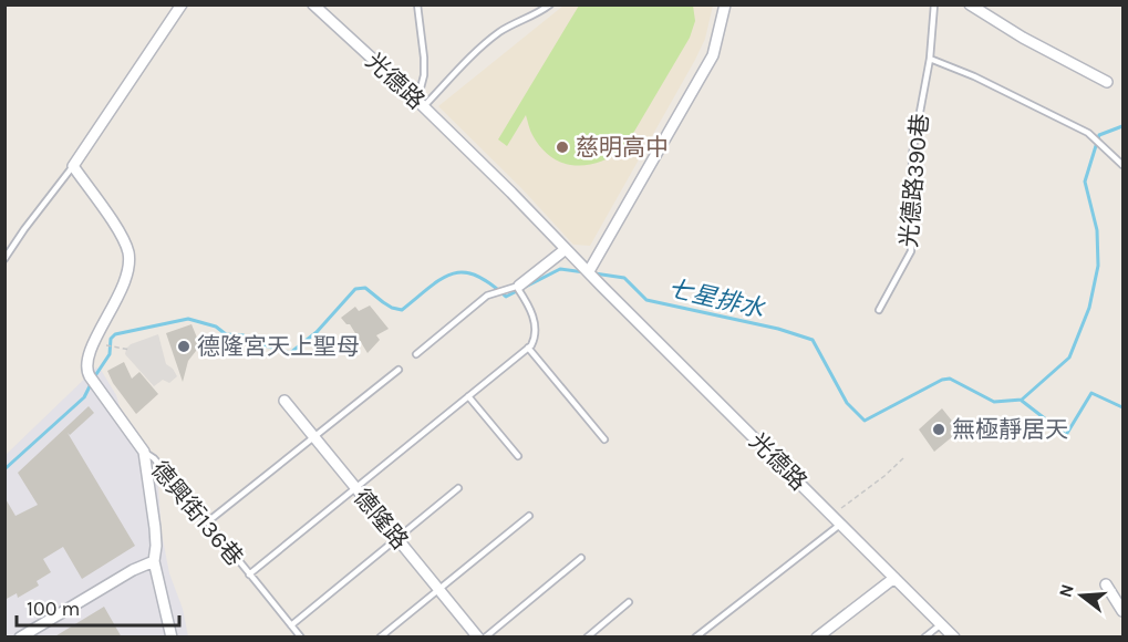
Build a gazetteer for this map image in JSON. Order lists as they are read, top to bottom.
{
  "streets": {
    "street": ["光德路", "德興街136巷", "德隆路"],
    "lane": ["光德路390巷"]
  },
  "water": ["七星排水"],
  "places": ["慈明高中", "德隆宮天上聖母", "無極靜居天"],
  "scale_bar": "100 m",
  "north": "left"
}
